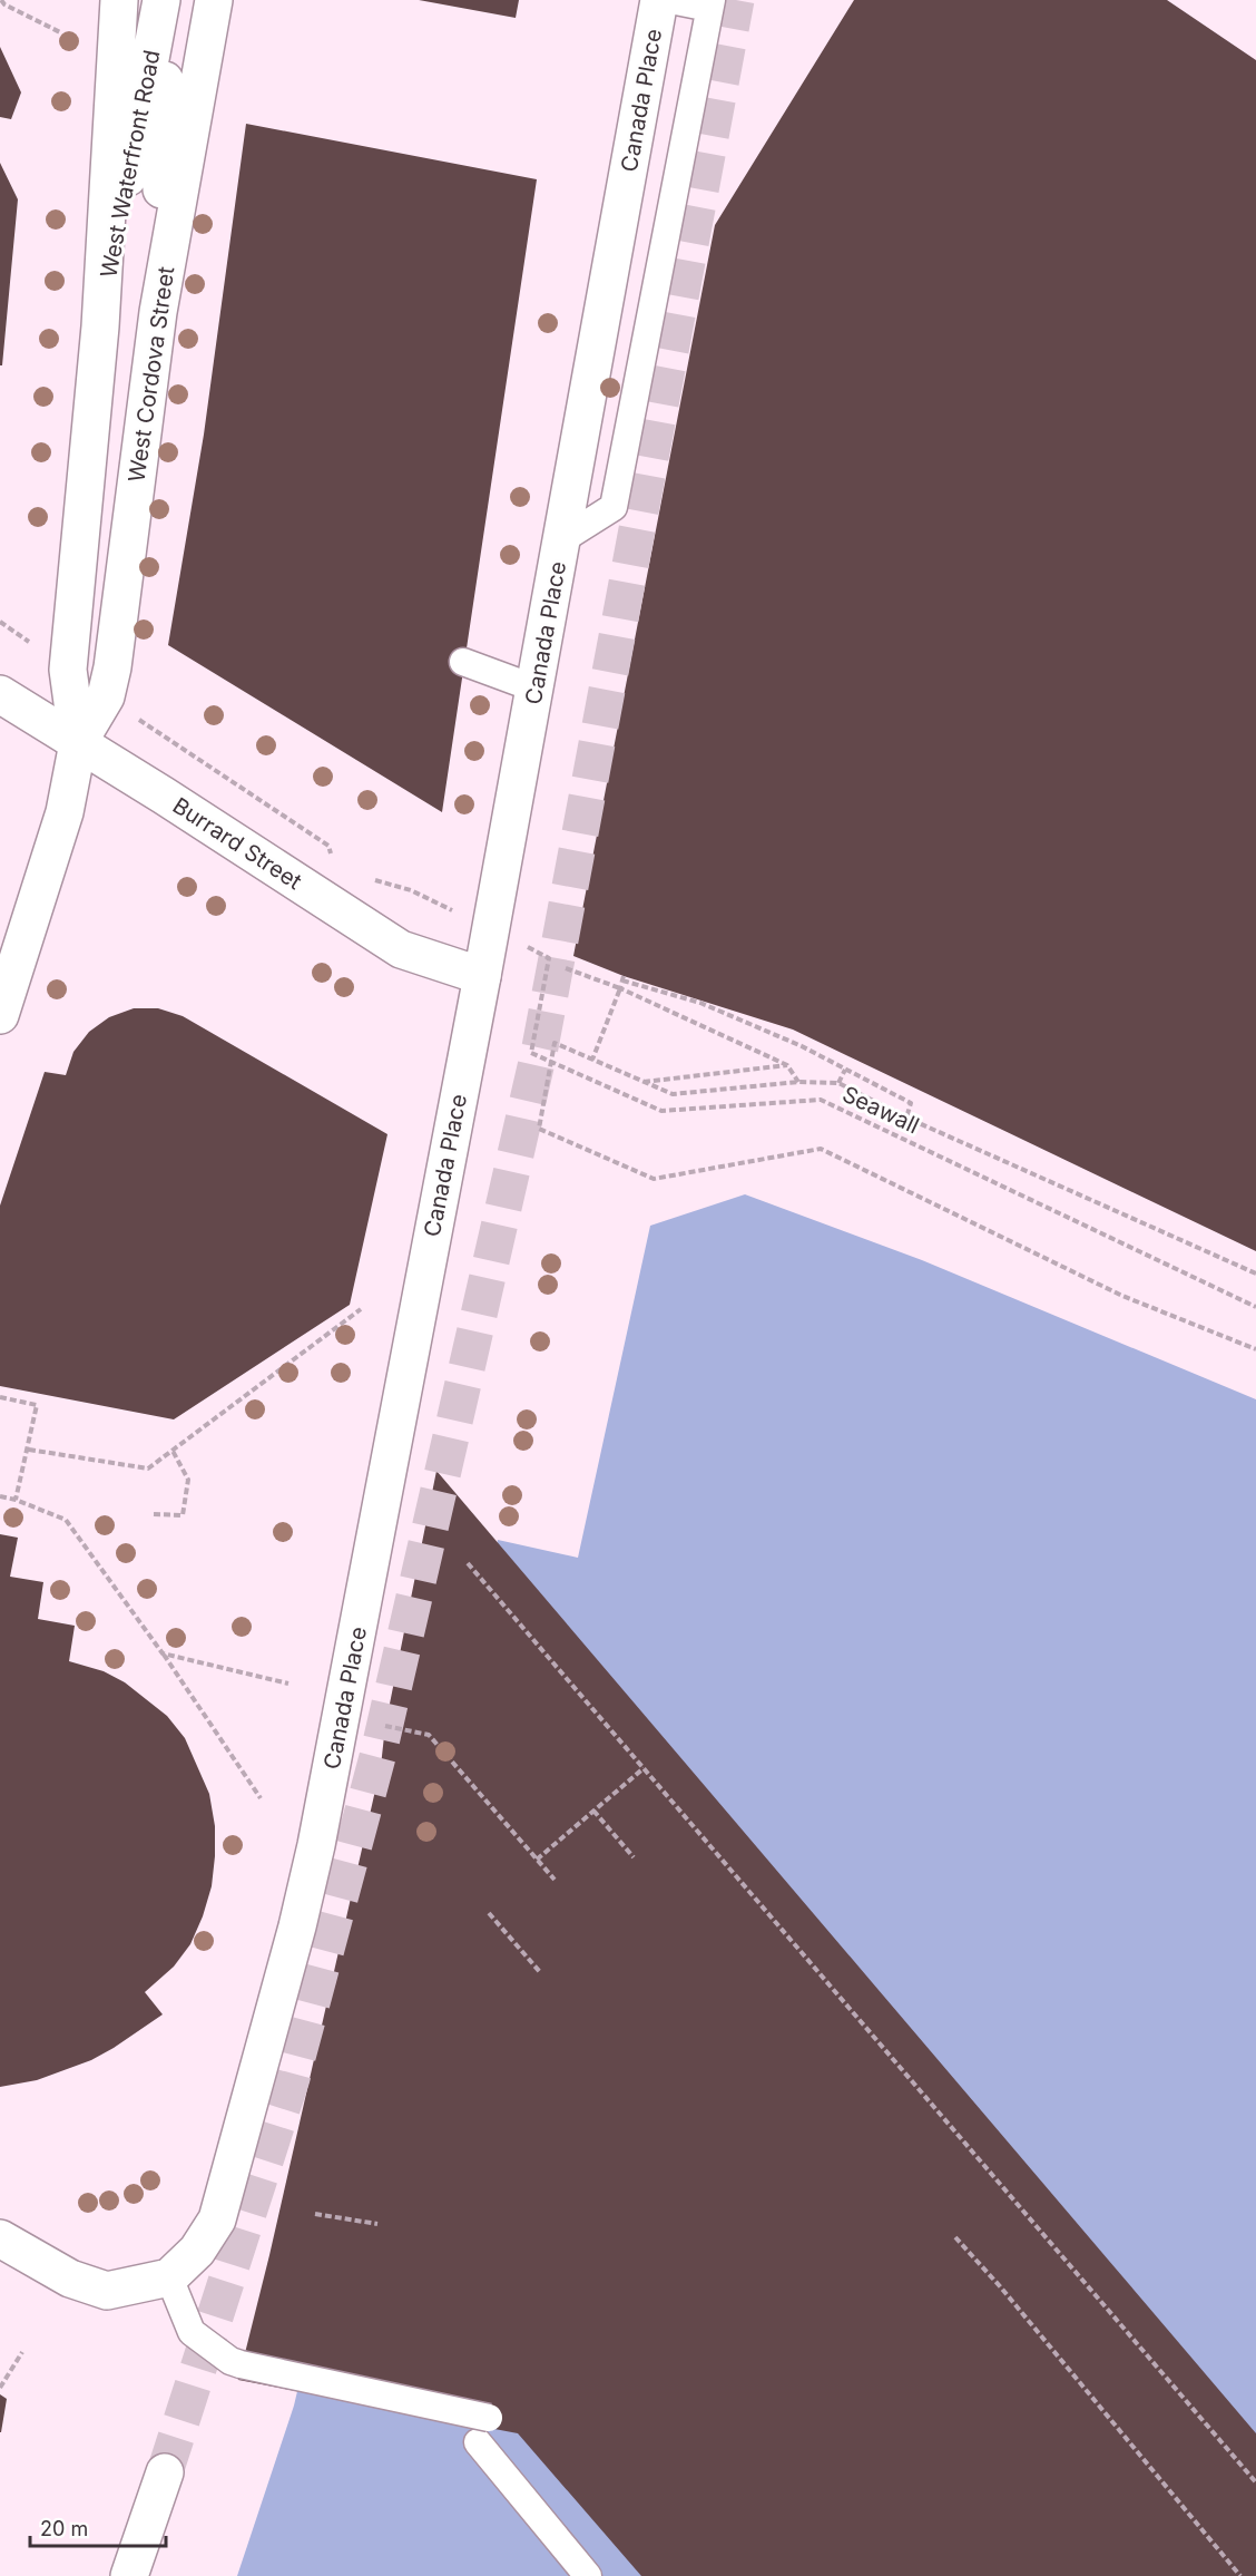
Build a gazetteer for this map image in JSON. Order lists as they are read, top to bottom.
{
  "streets": {
    "street": [
      "Canada Place",
      "West Waterfront Road",
      "West Cordova Street",
      "Burrard Street"
    ],
    "path": ["Seawall"]
  },
  "crossings": [
    ["Canada Place", "Burrard Street"],
    ["West Waterfront Road", "West Cordova Street"],
    ["West Cordova Street", "Burrard Street"]
  ],
  "scale_bar": "20 m"
}
